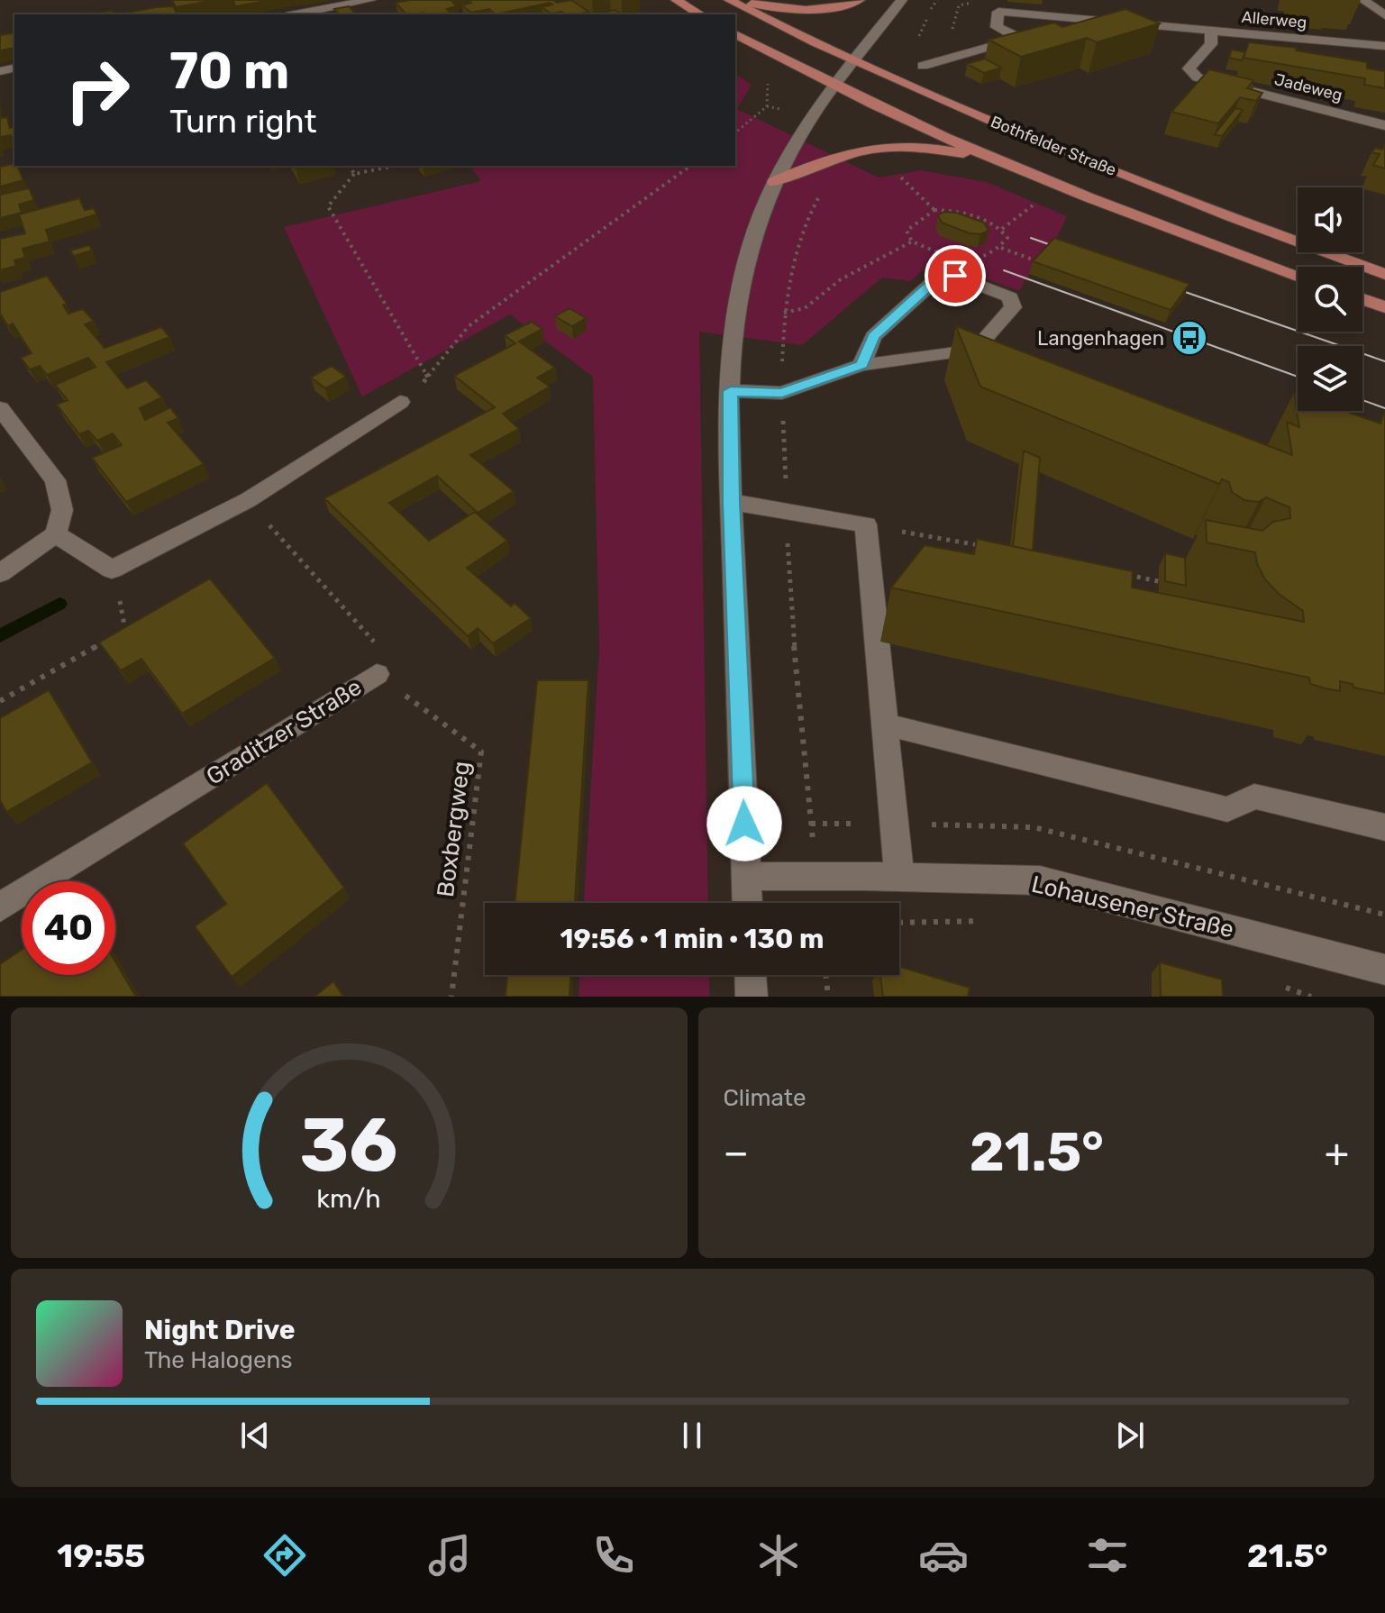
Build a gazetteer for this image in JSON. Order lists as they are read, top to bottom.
{
  "streets": {
    "main road": ["Bothfelder Straße"],
    "street": [
      "Allerweg",
      "Jadeweg",
      "Graditzer Straße",
      "Lohausener Straße"
    ],
    "path": ["Boxbergweg"]
  },
  "crossings": [
    ["Allerweg", "Jadeweg"],
    ["Graditzer Straße", "Boxbergweg"]
  ],
  "places": {
    "bus stop": ["Langenhagen"]
  },
  "page": {
    "turn": ["70 m", "Turn right"],
    "limit": "40",
    "trip": "19:56 · 1 min · 130 m",
    "tile": "Climate",
    "heat": ["−", "21.5°", "+"],
    "song": ["Night Drive", "The Halogens"],
    "tabs": ["19:55", "21.5°"],
    "gauge": ["36", "km/h"]
  }
}
